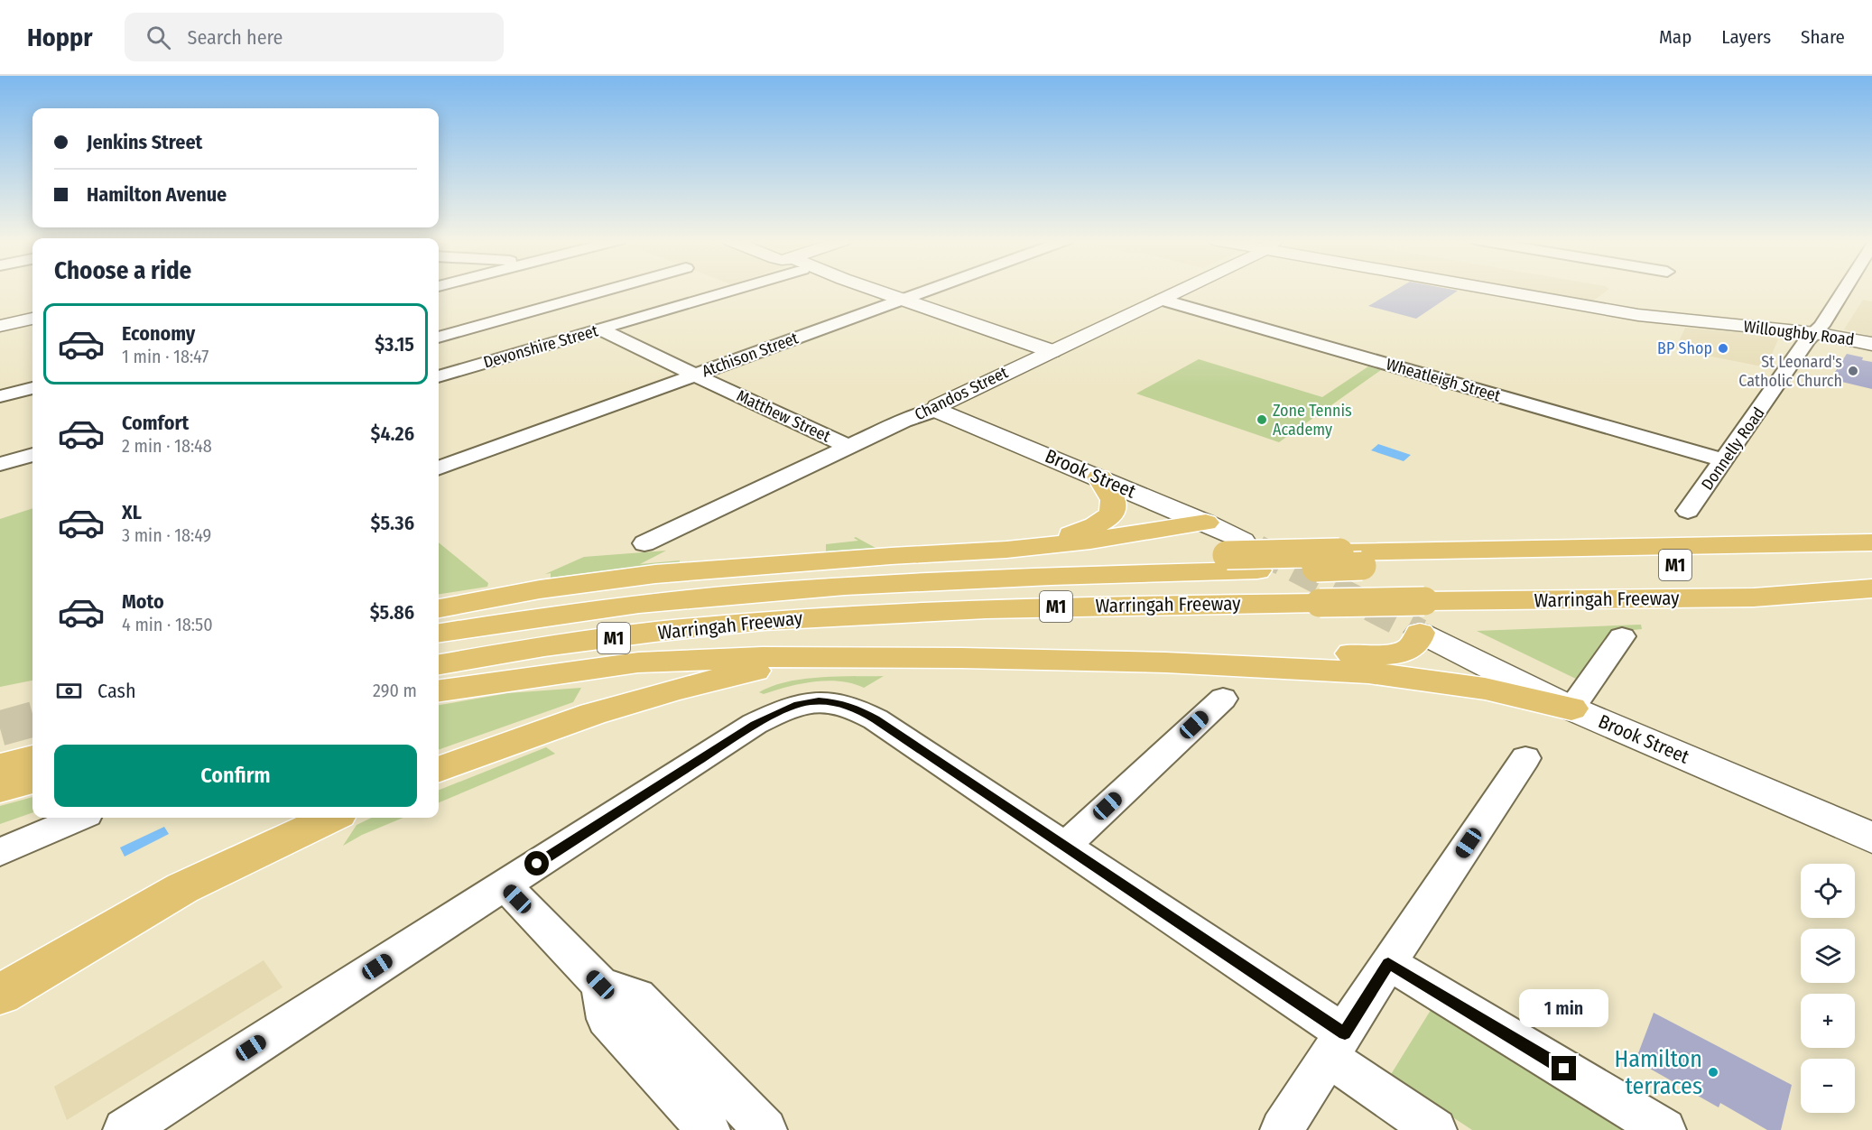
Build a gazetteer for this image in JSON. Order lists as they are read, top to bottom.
{
  "streets": {
    "highway": ["M1", "Warringah Freeway"],
    "main road": ["Willoughby Road", "Chandos Street", "Brook Street"],
    "street": [
      "Devonshire Street",
      "Atchison Street",
      "Wheatleigh Street",
      "Matthew Street",
      "Donnelly Road"
    ]
  },
  "crossings": [
    ["Willoughby Road", "Donnelly Road"],
    ["Devonshire Street", "Matthew Street"],
    ["Atchison Street", "Matthew Street"],
    ["Wheatleigh Street", "Chandos Street"],
    ["Wheatleigh Street", "Donnelly Road"],
    ["Chandos Street", "Matthew Street"],
    ["Chandos Street", "Brook Street"]
  ],
  "places": [
    "BP Shop",
    "St Leonard's Catholic Church",
    "Zone Tennis Academy",
    "Hamilton terraces"
  ],
  "page": {
    "header": "Hoppr",
    "search": "Search here",
    "nav": ["Map", "Layers", "Share"],
    "banner": ["Jenkins Street", "Hamilton Avenue"],
    "heading": "Choose a ride",
    "list": [
      {
        "name": "Economy",
        "note": "1 min · 18:47",
        "value": "$3.15"
      },
      {
        "name": "Comfort",
        "note": "2 min · 18:48",
        "value": "$4.26"
      },
      {
        "name": "XL",
        "note": "3 min · 18:49",
        "value": "$5.36"
      },
      {
        "name": "Moto",
        "note": "4 min · 18:50",
        "value": "$5.86"
      }
    ],
    "pay": ["Cash", "290 m"],
    "buttons": "Confirm",
    "map_buttons": ["+", "−"],
    "bubble": "1 min"
  }
}
